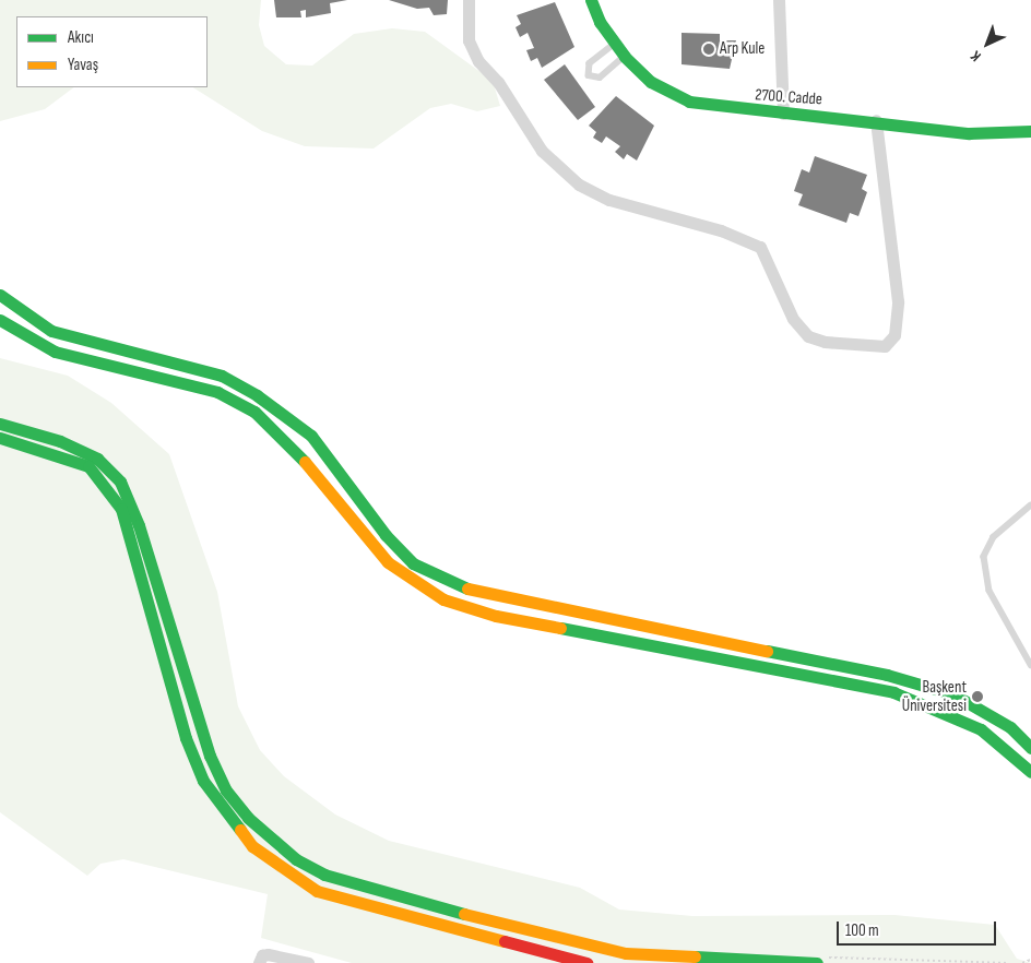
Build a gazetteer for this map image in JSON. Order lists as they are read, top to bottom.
{
  "streets": {
    "street": ["2700. Cadde"]
  },
  "places": ["Arp Kule", "Başkent Üniversitesi"],
  "legend": ["Akıcı", "Yavaş"],
  "scale_bar": "100 m",
  "north": "bottom left"
}
